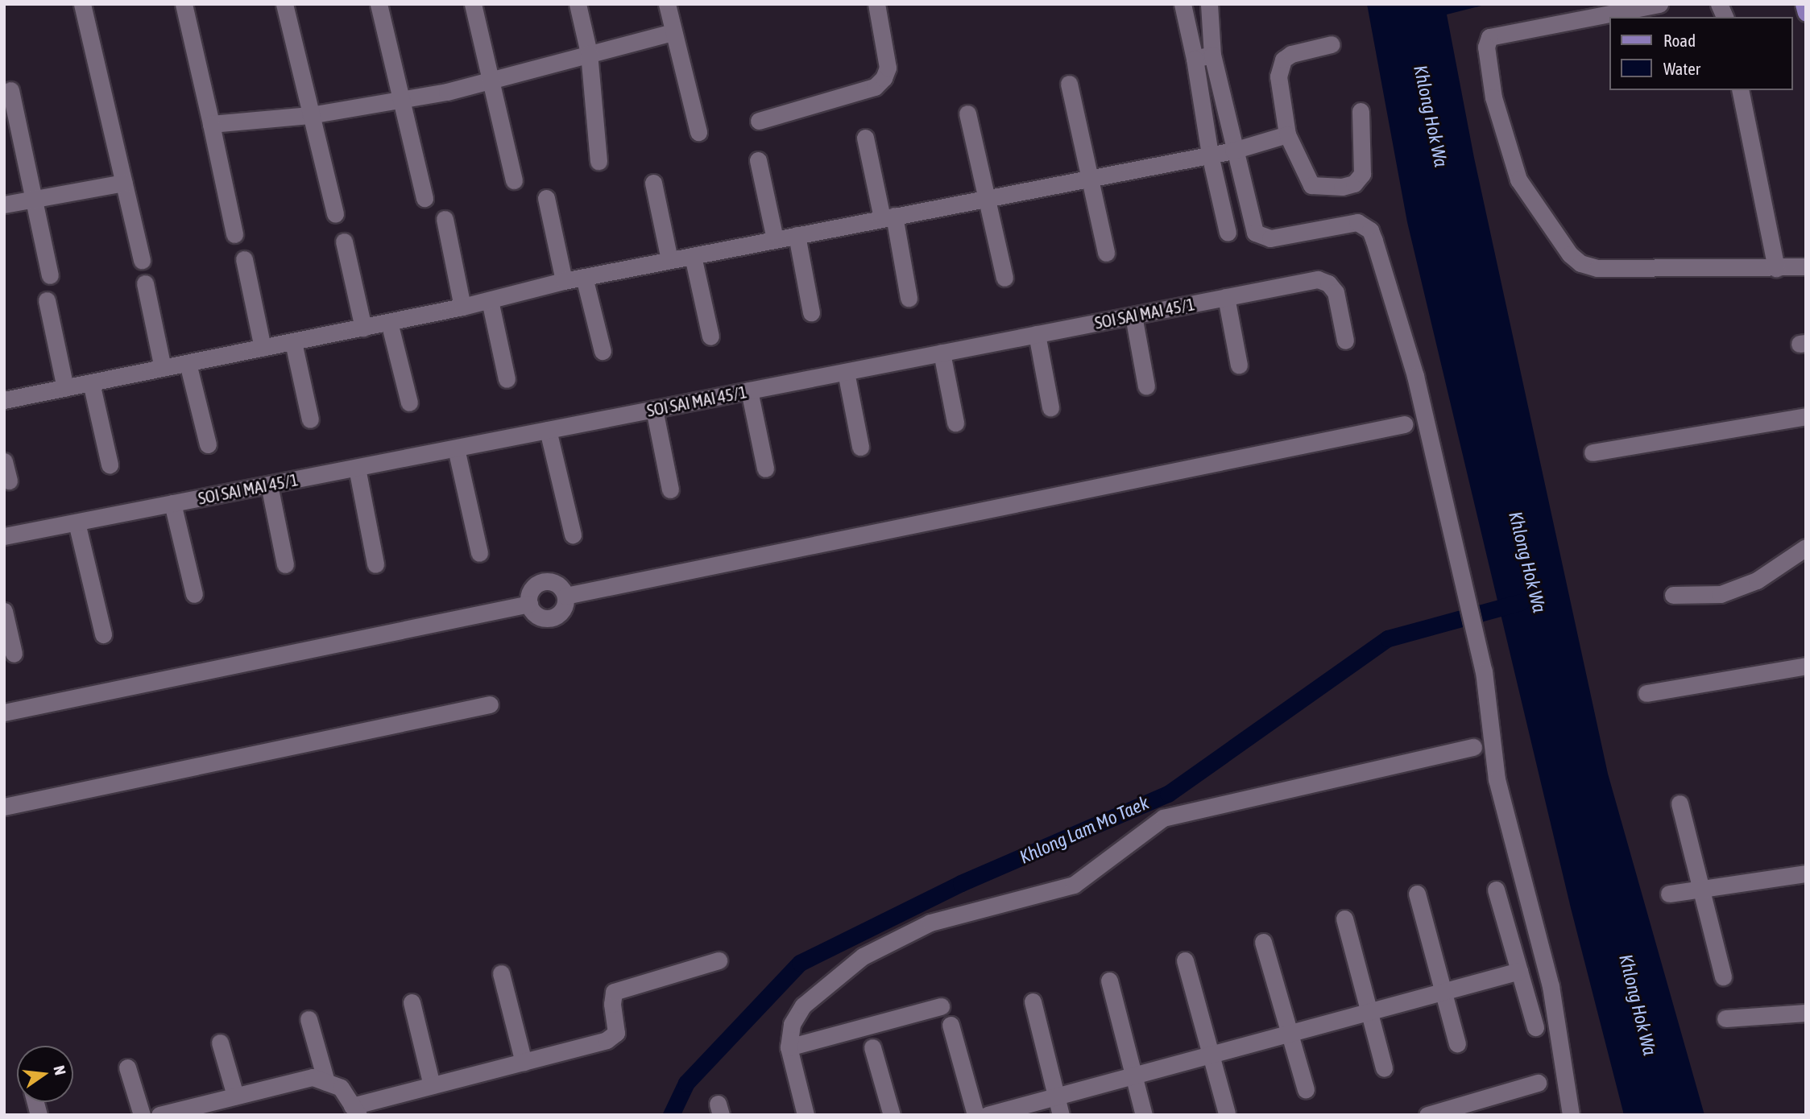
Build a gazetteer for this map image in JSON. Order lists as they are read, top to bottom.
{
  "streets": {
    "street": ["SOI SAI MAI 45/1"]
  },
  "water": ["Khlong Hok Wa", "Khlong Lam Mo Taek"],
  "legend": ["Road", "Water"],
  "north": "right"
}
